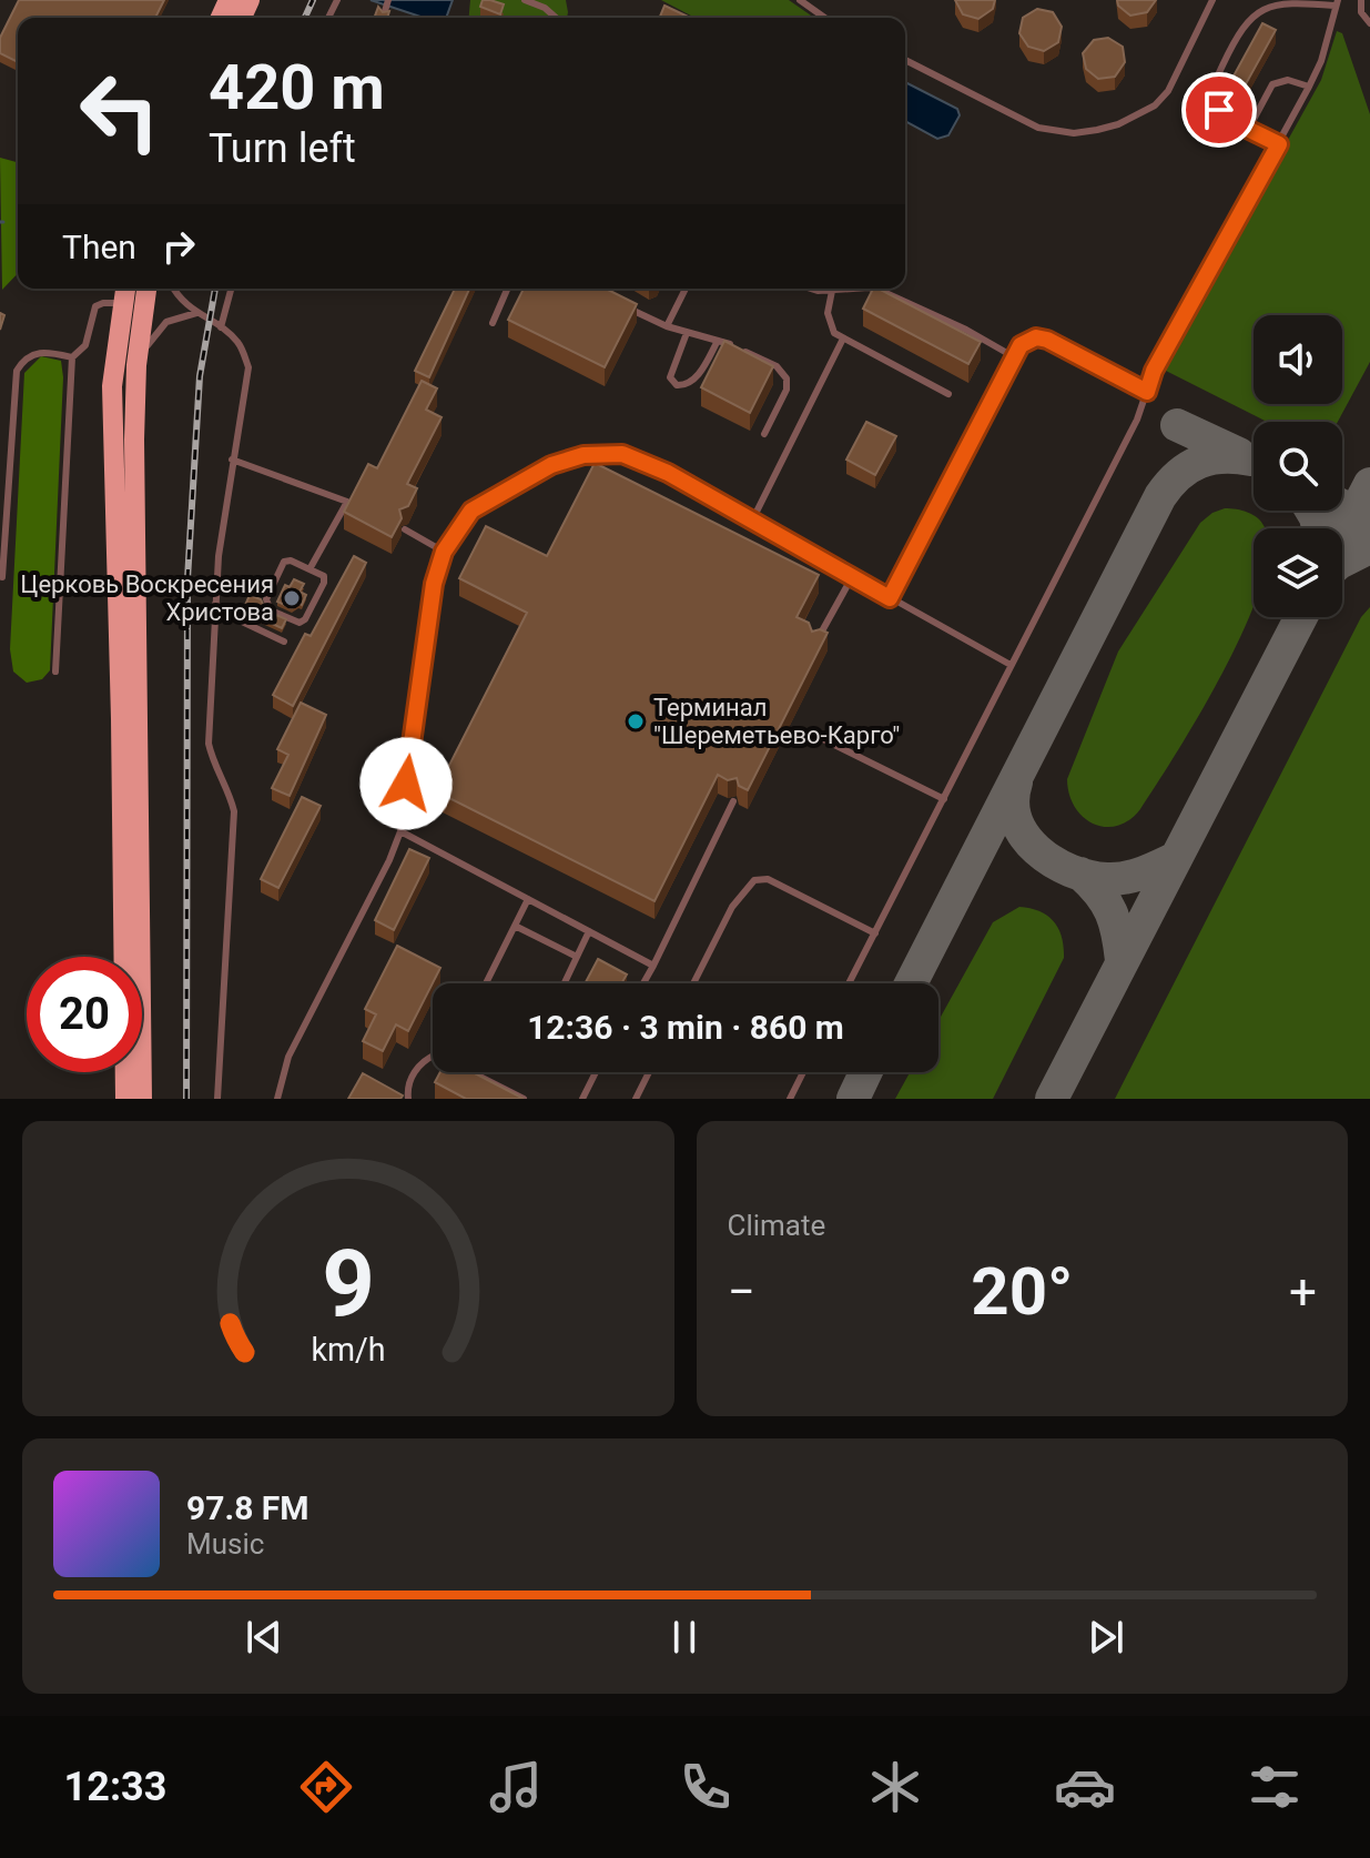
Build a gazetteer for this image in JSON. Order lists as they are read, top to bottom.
{
  "places": ["Церковь Воскресения Христова", "Терминал \"Шереметьево-Карго\""],
  "page": {
    "turn": ["420 m", "Turn left"],
    "then": "Then",
    "limit": "20",
    "trip": "12:36 · 3 min · 860 m",
    "tile": "Climate",
    "heat": ["−", "20°", "+"],
    "song": ["97.8 FM", "Music"],
    "tabs": "12:33",
    "gauge": ["9", "km/h"]
  }
}
